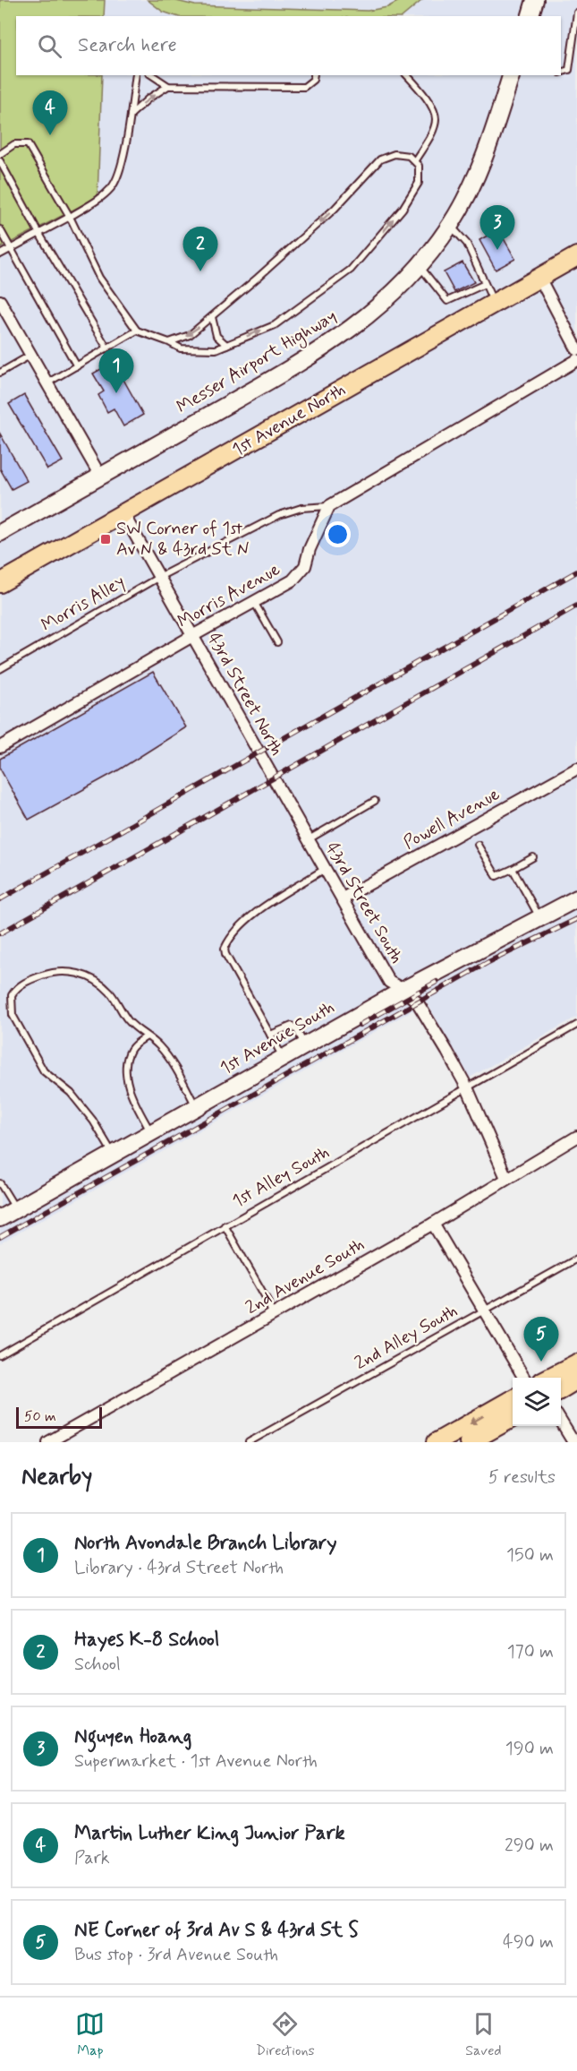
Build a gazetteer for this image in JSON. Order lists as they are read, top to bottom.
{
  "streets": {
    "main road": ["Messer Airport Highway", "1st Avenue North", "1st Avenue South"],
    "street": [
      "Morris Avenue",
      "43rd Street North",
      "Powell Avenue",
      "43rd Street South",
      "2nd Avenue South"
    ],
    "lane": ["Morris Alley", "1st Alley South", "2nd Alley South"]
  },
  "crossings": [
    ["1st Avenue North", "43rd Street North"],
    ["Morris Avenue", "Morris Alley"],
    ["Morris Avenue", "43rd Street North"],
    ["Morris Alley", "43rd Street North"],
    ["43rd Street North", "43rd Street South"],
    ["Powell Avenue", "43rd Street South"],
    ["43rd Street South", "1st Avenue South"],
    ["43rd Street South", "1st Alley South"],
    ["43rd Street South", "2nd Avenue South"]
  ],
  "places": {
    "transit": ["SW Corner of 1st Av N & 43rd St N"]
  },
  "scale_bar": "50 m",
  "page": {
    "search": "Search here",
    "pins": [
      "4",
      "3",
      "2",
      "1",
      "5"
    ],
    "scale": "50 m",
    "heading": ["Nearby", "5 results"],
    "list": [
      {
        "mark": "1",
        "name": "North Avondale Branch Library",
        "note": "Library · 43rd Street North",
        "value": "150 m"
      },
      {
        "mark": "2",
        "name": "Hayes K-8 School",
        "note": "School",
        "value": "170 m"
      },
      {
        "mark": "3",
        "name": "Nguyen Hoang",
        "note": "Supermarket · 1st Avenue North",
        "value": "190 m"
      },
      {
        "mark": "4",
        "name": "Martin Luther King Junior Park",
        "note": "Park",
        "value": "290 m"
      },
      {
        "mark": "5",
        "name": "NE Corner of 3rd Av S & 43rd St S",
        "note": "Bus stop · 3rd Avenue South",
        "value": "490 m"
      }
    ],
    "nav": ["Map", "Directions", "Saved"]
  }
}
